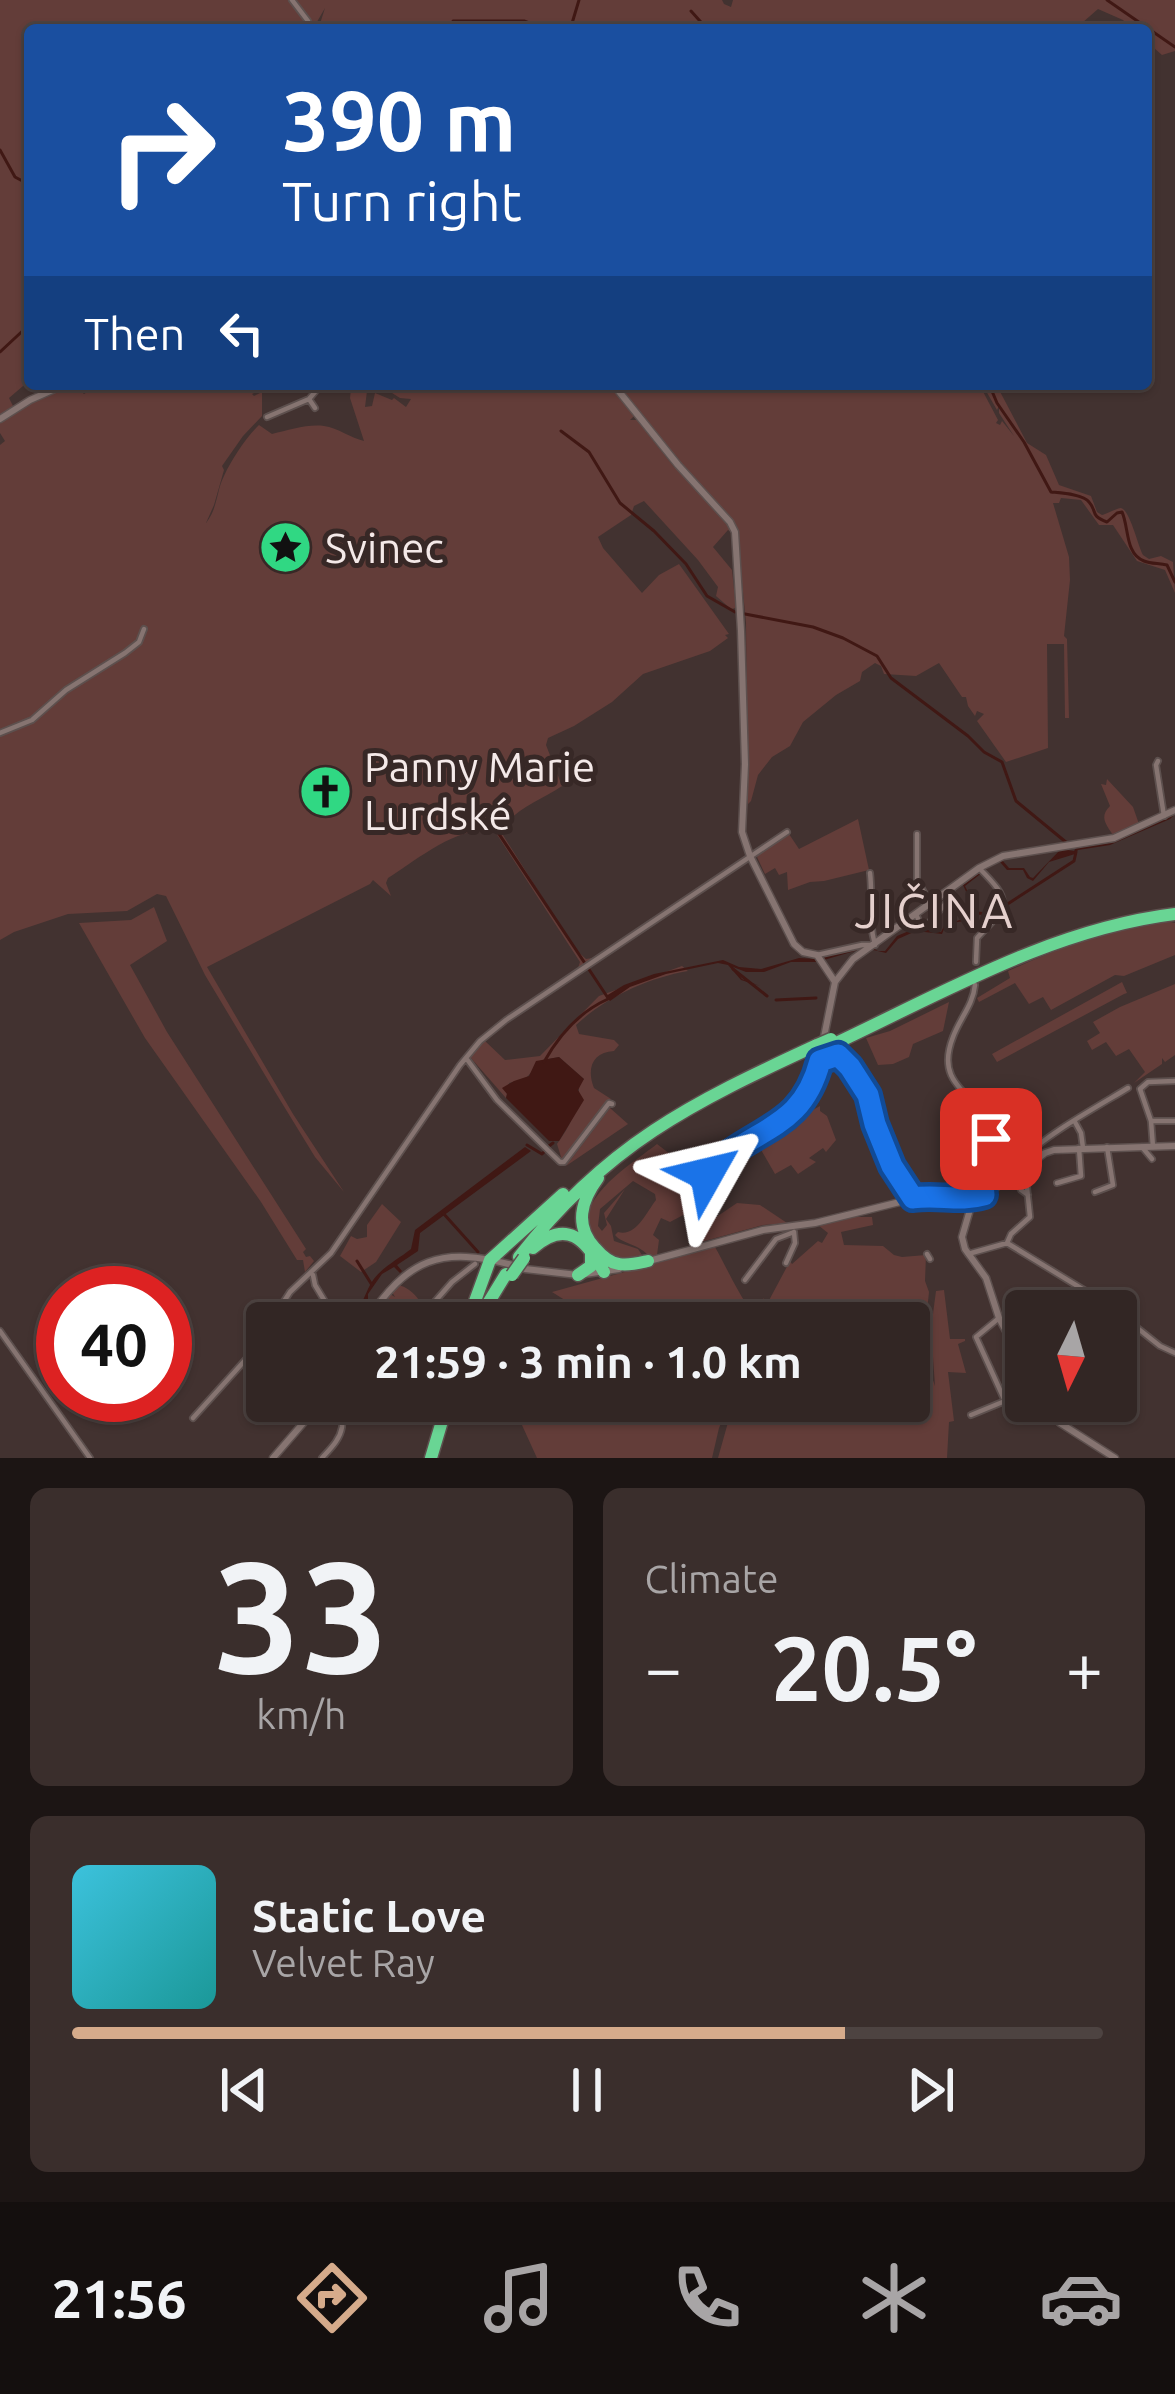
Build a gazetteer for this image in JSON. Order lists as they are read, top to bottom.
{
  "districts": ["JIČINA"],
  "places": {
    "place": ["Svinec"],
    "church": ["Panny Marie Lurdské"]
  },
  "north": "bottom",
  "page": {
    "turn": ["390 m", "Turn right"],
    "then": "Then",
    "limit": "40",
    "trip": "21:59 · 3 min · 1.0 km",
    "tile": [
      ["33", "km/h"],
      "Climate"
    ],
    "heat": ["−", "20.5°", "+"],
    "song": ["Static Love", "Velvet Ray"],
    "tabs": "21:56"
  }
}
